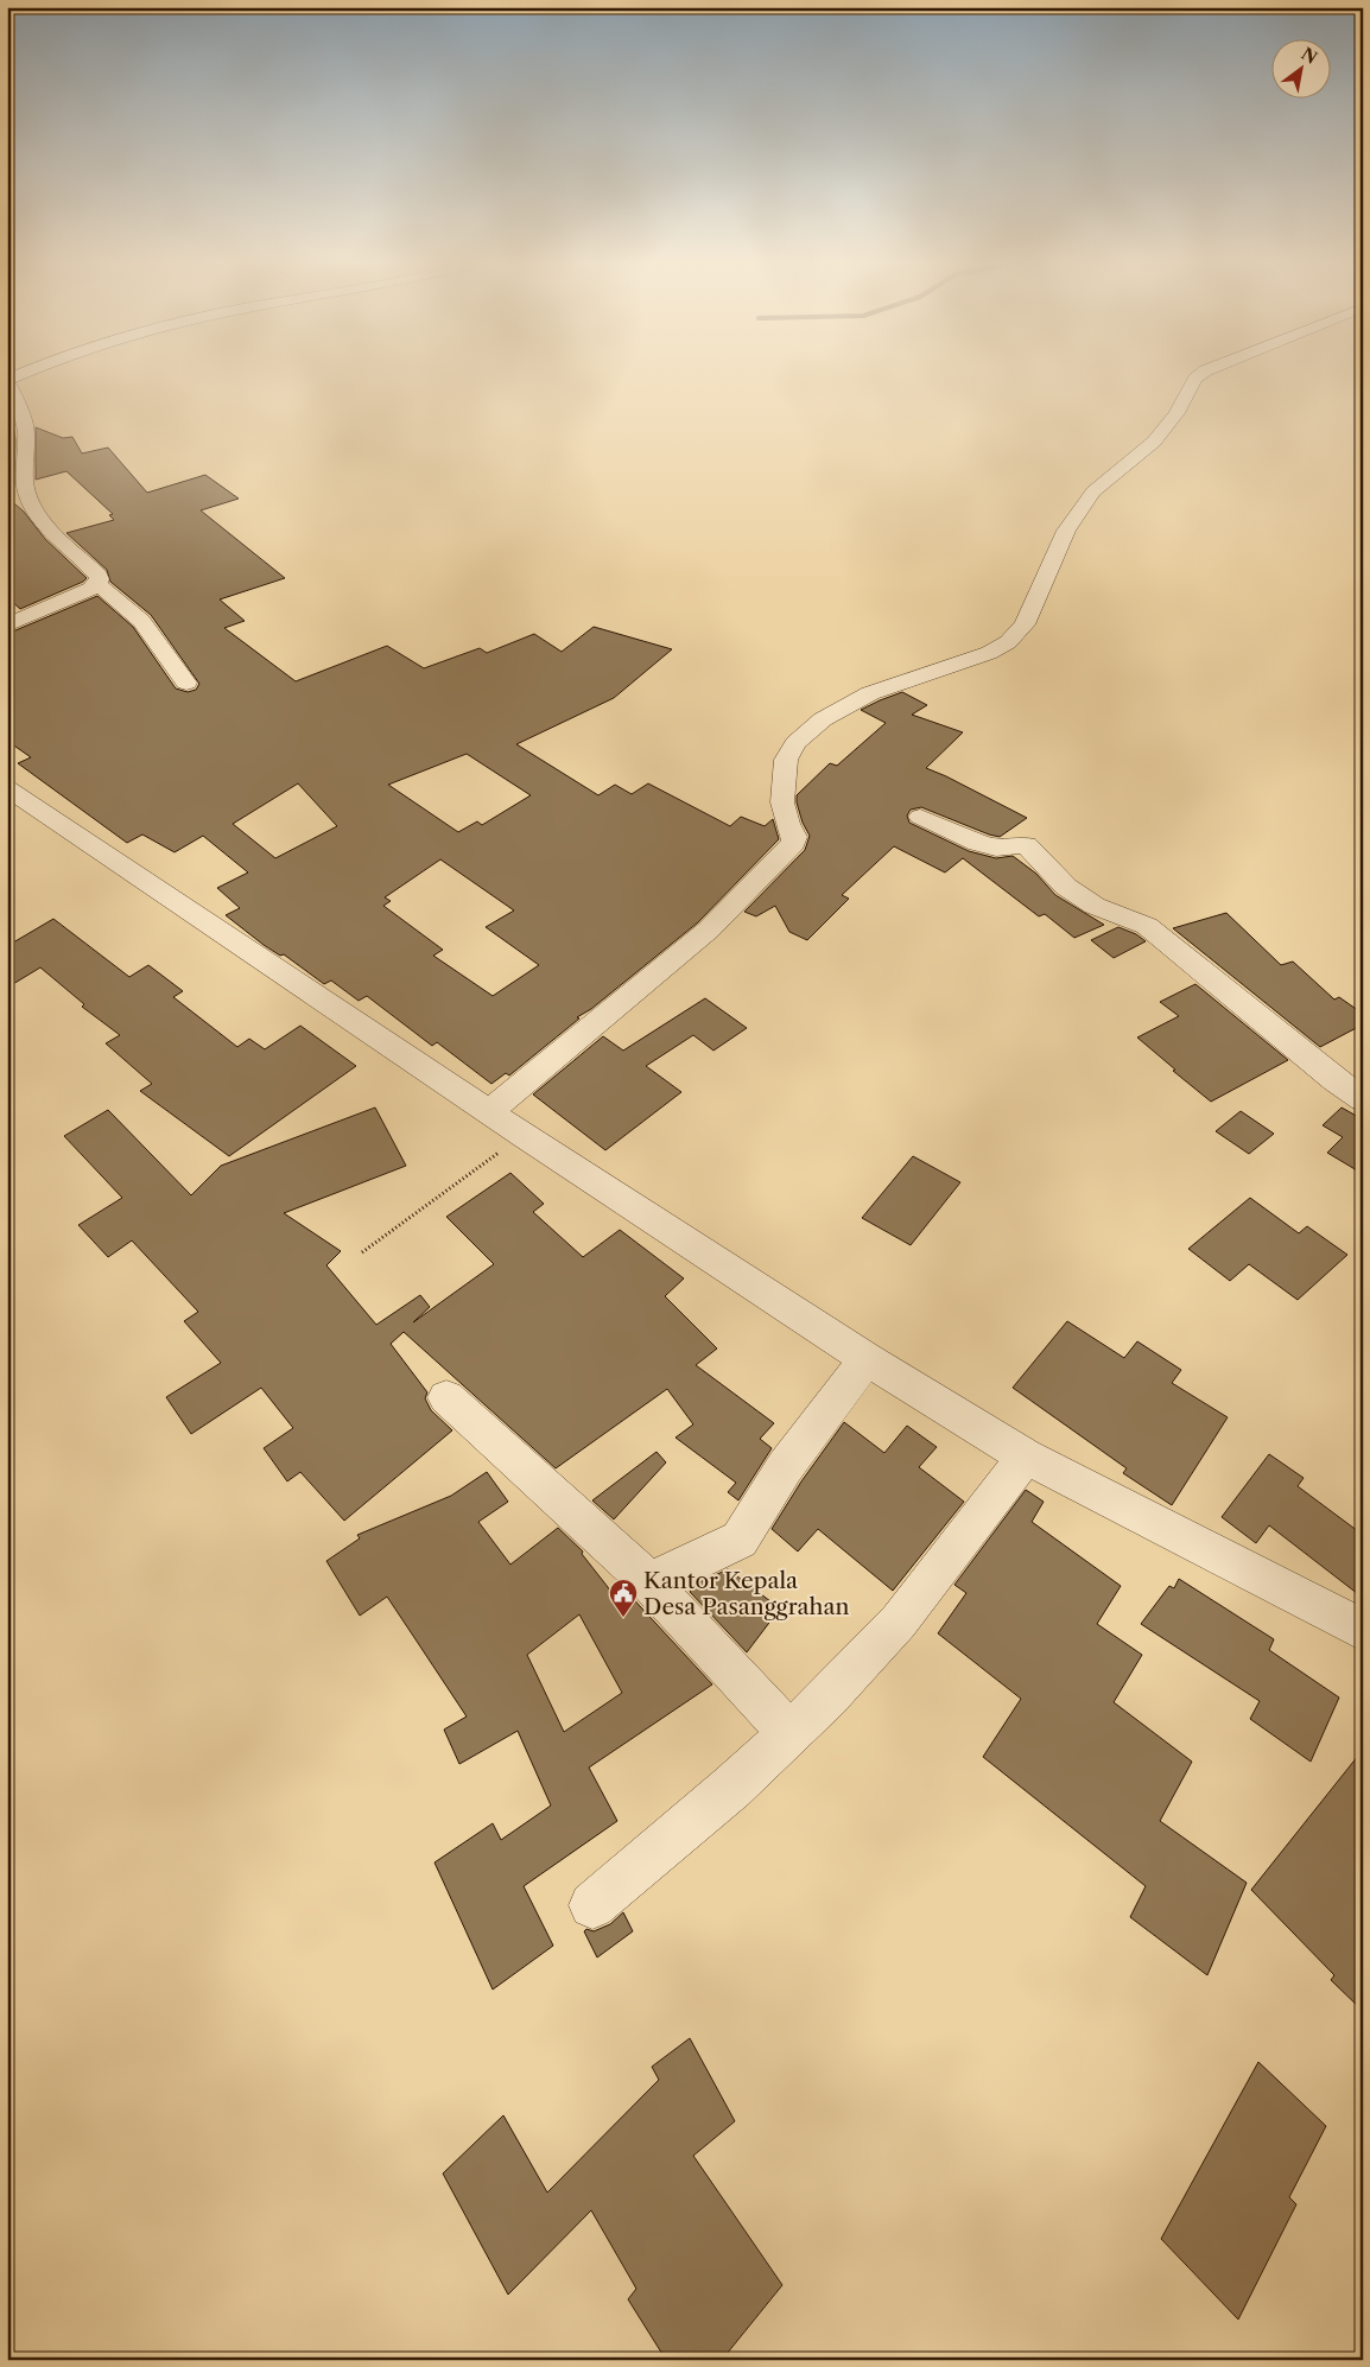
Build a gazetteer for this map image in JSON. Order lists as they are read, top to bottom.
{
  "places": {
    "public building": ["Kantor Kepala Desa Pasanggrahan"]
  },
  "north": "top right"
}
